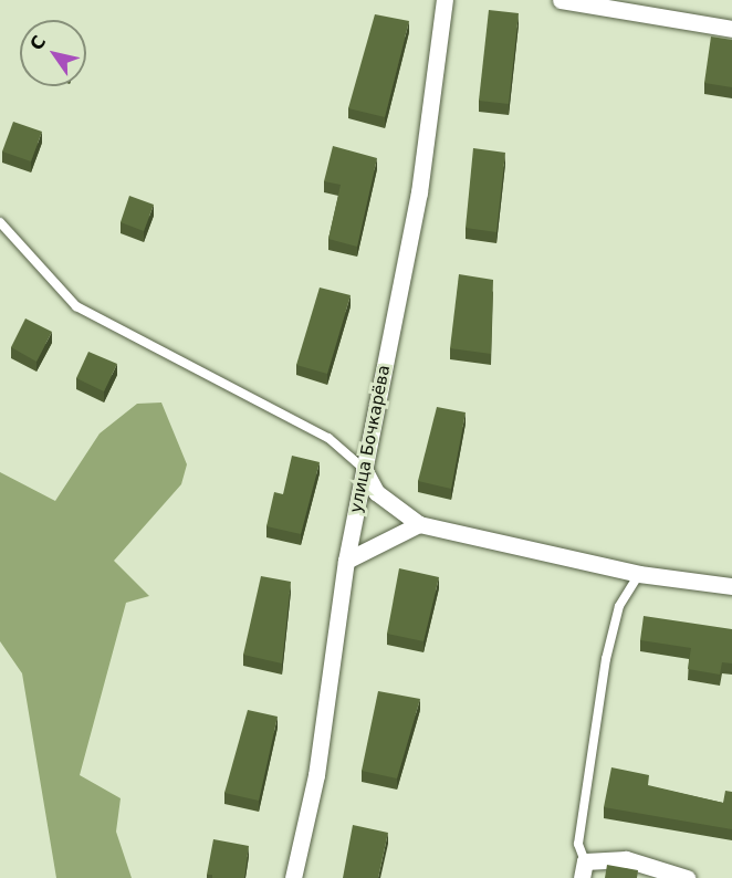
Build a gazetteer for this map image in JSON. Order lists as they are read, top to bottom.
{
  "streets": {
    "street": ["улица Бочкарёва"]
  },
  "north": "top left"
}
